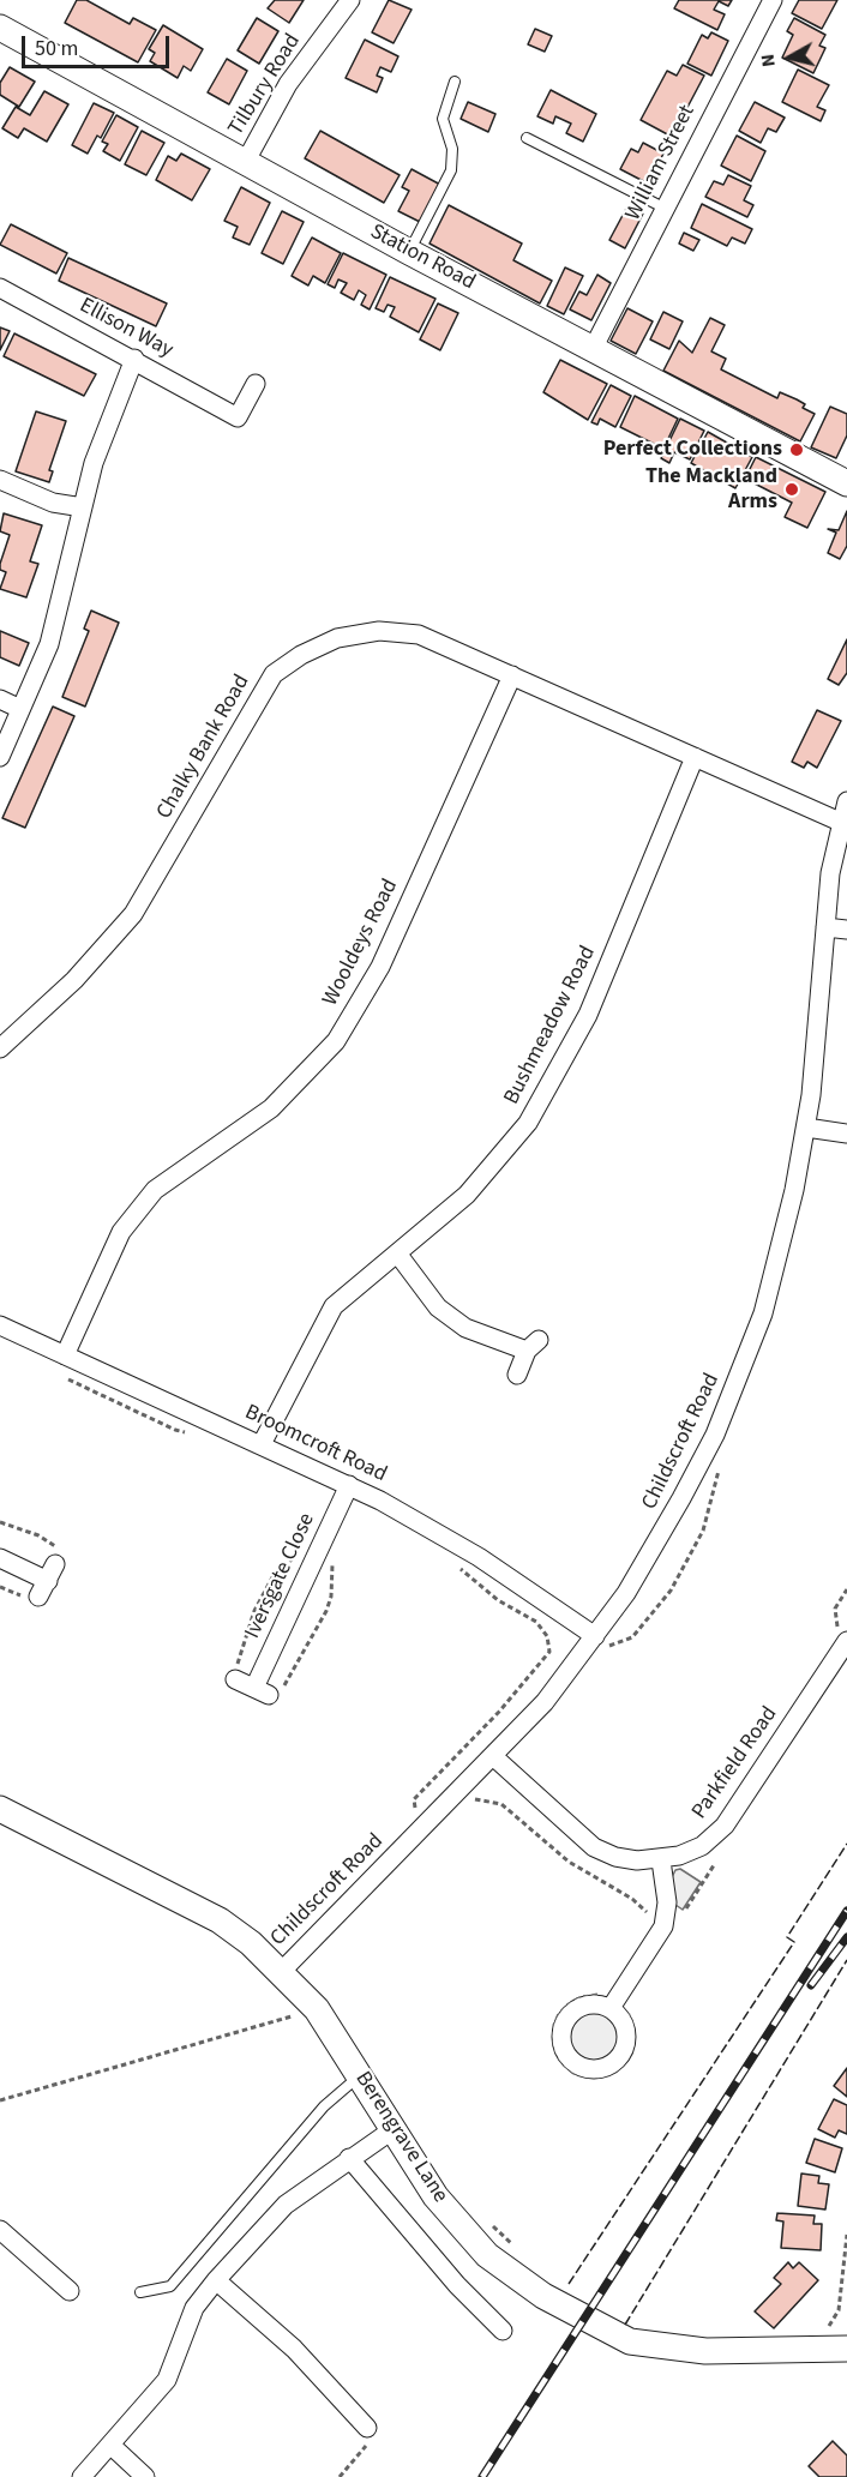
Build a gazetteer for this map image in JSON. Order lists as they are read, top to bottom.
{
  "streets": {
    "street": [
      "Tilbury Road",
      "William Street",
      "Station Road",
      "Ellison Way",
      "Chalky Bank Road",
      "Wooldeys Road",
      "Bushmeadow Road",
      "Childscroft Road",
      "Broomcroft Road",
      "Iversgate Close",
      "Parkfield Road",
      "Berengrave Lane"
    ]
  },
  "crossings": [
    ["Tilbury Road", "Station Road"],
    ["William Street", "Station Road"],
    ["Chalky Bank Road", "Wooldeys Road"],
    ["Chalky Bank Road", "Bushmeadow Road"],
    ["Chalky Bank Road", "Childscroft Road"],
    ["Wooldeys Road", "Broomcroft Road"],
    ["Bushmeadow Road", "Broomcroft Road"],
    ["Childscroft Road", "Broomcroft Road"],
    ["Childscroft Road", "Parkfield Road"],
    ["Childscroft Road", "Berengrave Lane"],
    ["Broomcroft Road", "Iversgate Close"]
  ],
  "places": ["Perfect Collections", "The Mackland Arms"],
  "scale_bar": "50 m",
  "north": "left"
}
